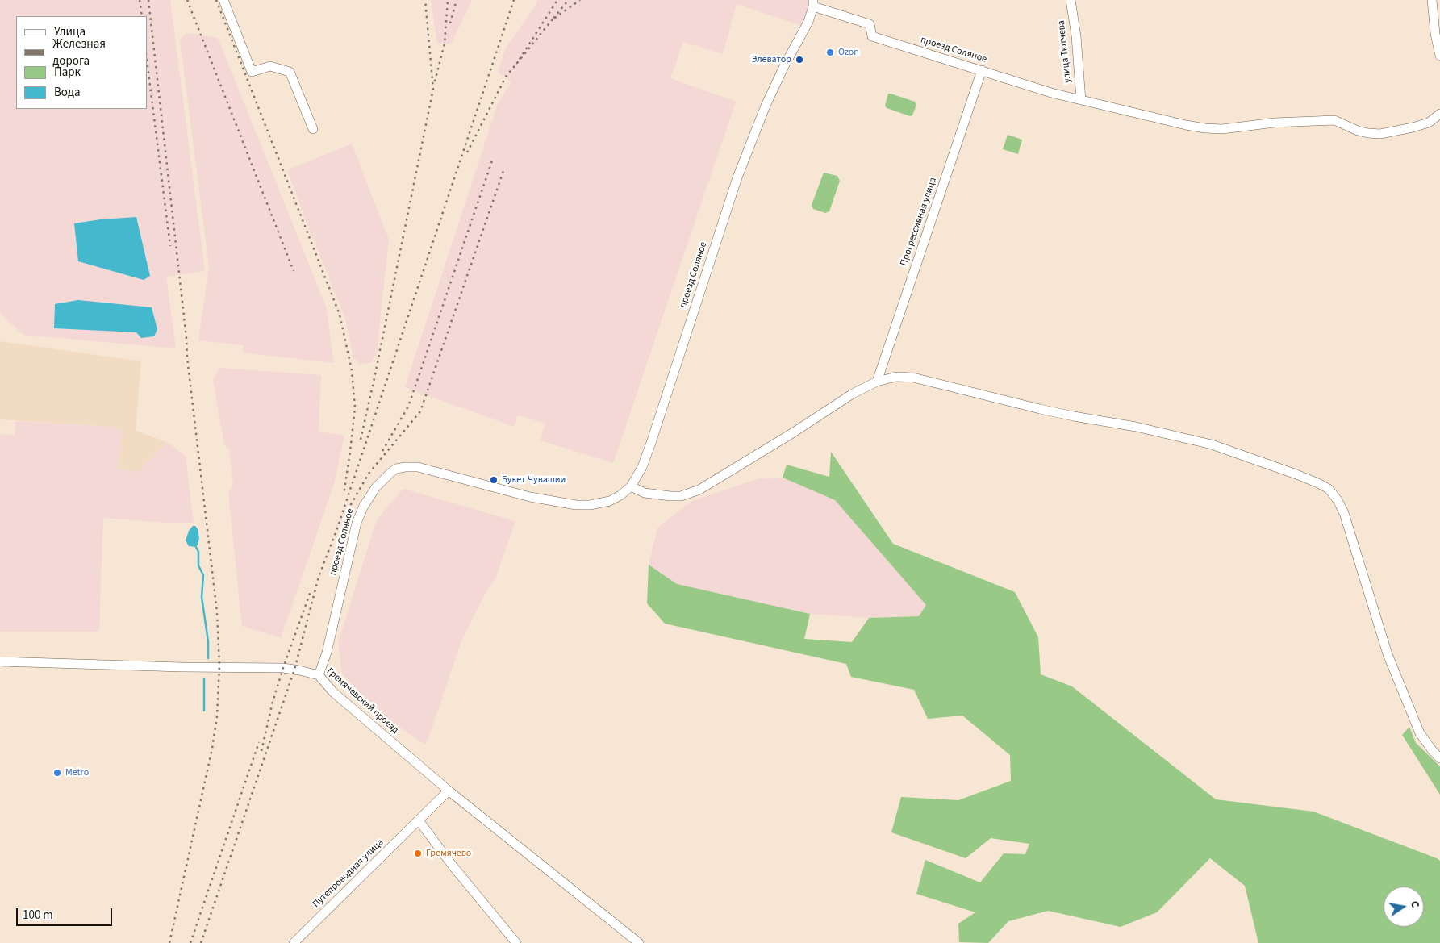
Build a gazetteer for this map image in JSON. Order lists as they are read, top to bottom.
{
  "streets": {
    "street": [
      "проезд Соляное",
      "улица Тютчева",
      "Прогрессивная улица",
      "Гремячевский проезд",
      "Путепроводная улица"
    ]
  },
  "crossings": [
    ["проезд Соляное", "улица Тютчева"],
    ["проезд Соляное", "Прогрессивная улица"],
    ["проезд Соляное", "Гремячевский проезд"],
    ["Гремячевский проезд", "Путепроводная улица"]
  ],
  "places": [
    "Ozon",
    "Элеватор",
    "Букет Чувашии",
    "Metro",
    "Гремячево"
  ],
  "legend": [
    "Улица",
    "Железная дорога",
    "Парк",
    "Вода"
  ],
  "scale_bar": "100 m",
  "north": "right"
}
